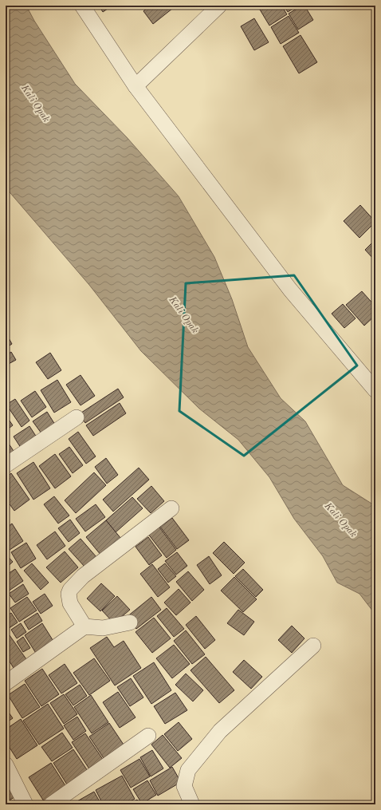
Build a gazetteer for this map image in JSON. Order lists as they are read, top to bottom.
{
  "water": ["Kali Opak"]
}
